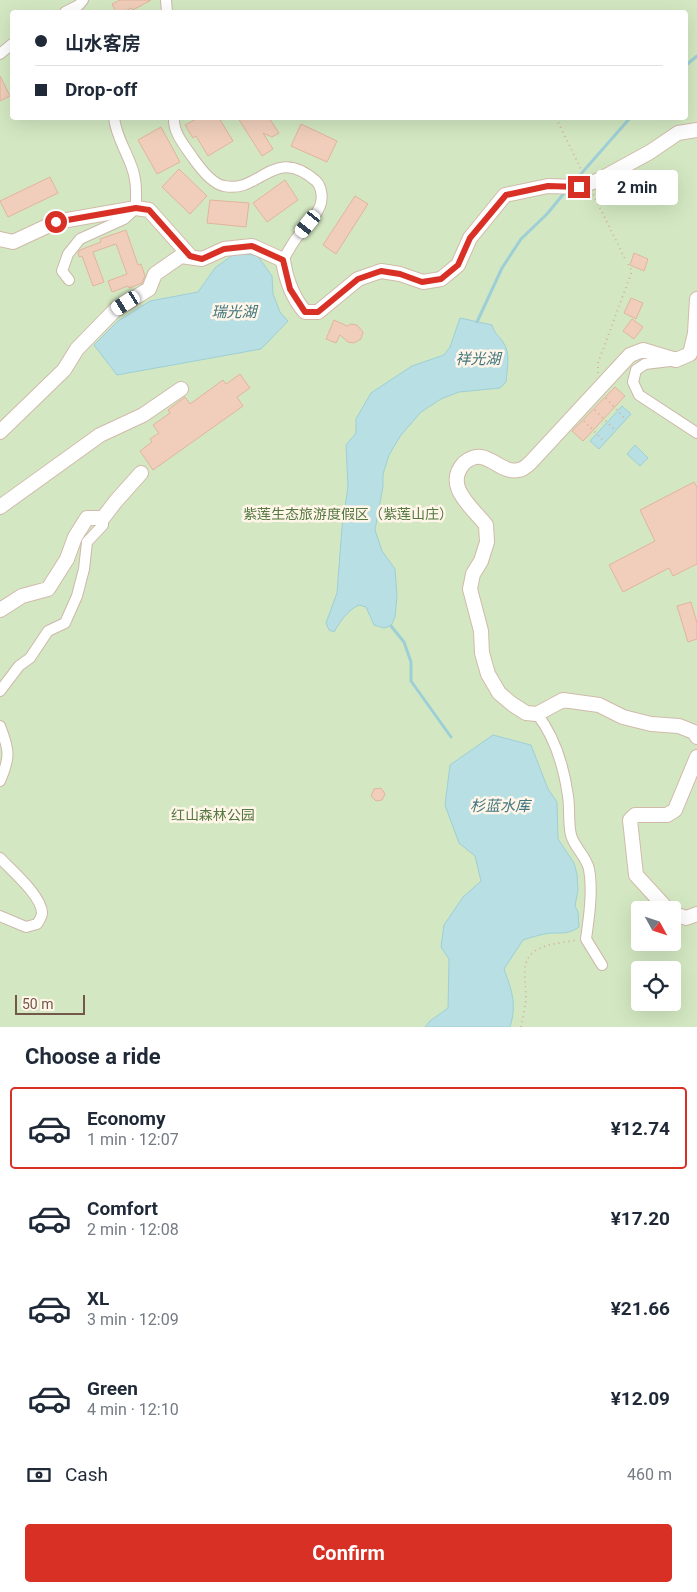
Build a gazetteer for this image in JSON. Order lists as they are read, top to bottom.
{
  "water": ["瑞光湖", "祥光湖", "杉蓝水库"],
  "parks": ["紫莲生态旅游度假区（紫莲山庄）", "红山森林公园"],
  "scale_bar": "50 m",
  "north": "bottom right",
  "page": {
    "banner": ["山水客房", "Drop-off"],
    "bubble": "2 min",
    "scale": "50 m",
    "heading": "Choose a ride",
    "list": [
      {
        "name": "Economy",
        "note": "1 min · 12:07",
        "value": "¥12.74"
      },
      {
        "name": "Comfort",
        "note": "2 min · 12:08",
        "value": "¥17.20"
      },
      {
        "name": "XL",
        "note": "3 min · 12:09",
        "value": "¥21.66"
      },
      {
        "name": "Green",
        "note": "4 min · 12:10",
        "value": "¥12.09"
      }
    ],
    "pay": ["Cash", "460 m"],
    "buttons": "Confirm"
  }
}
